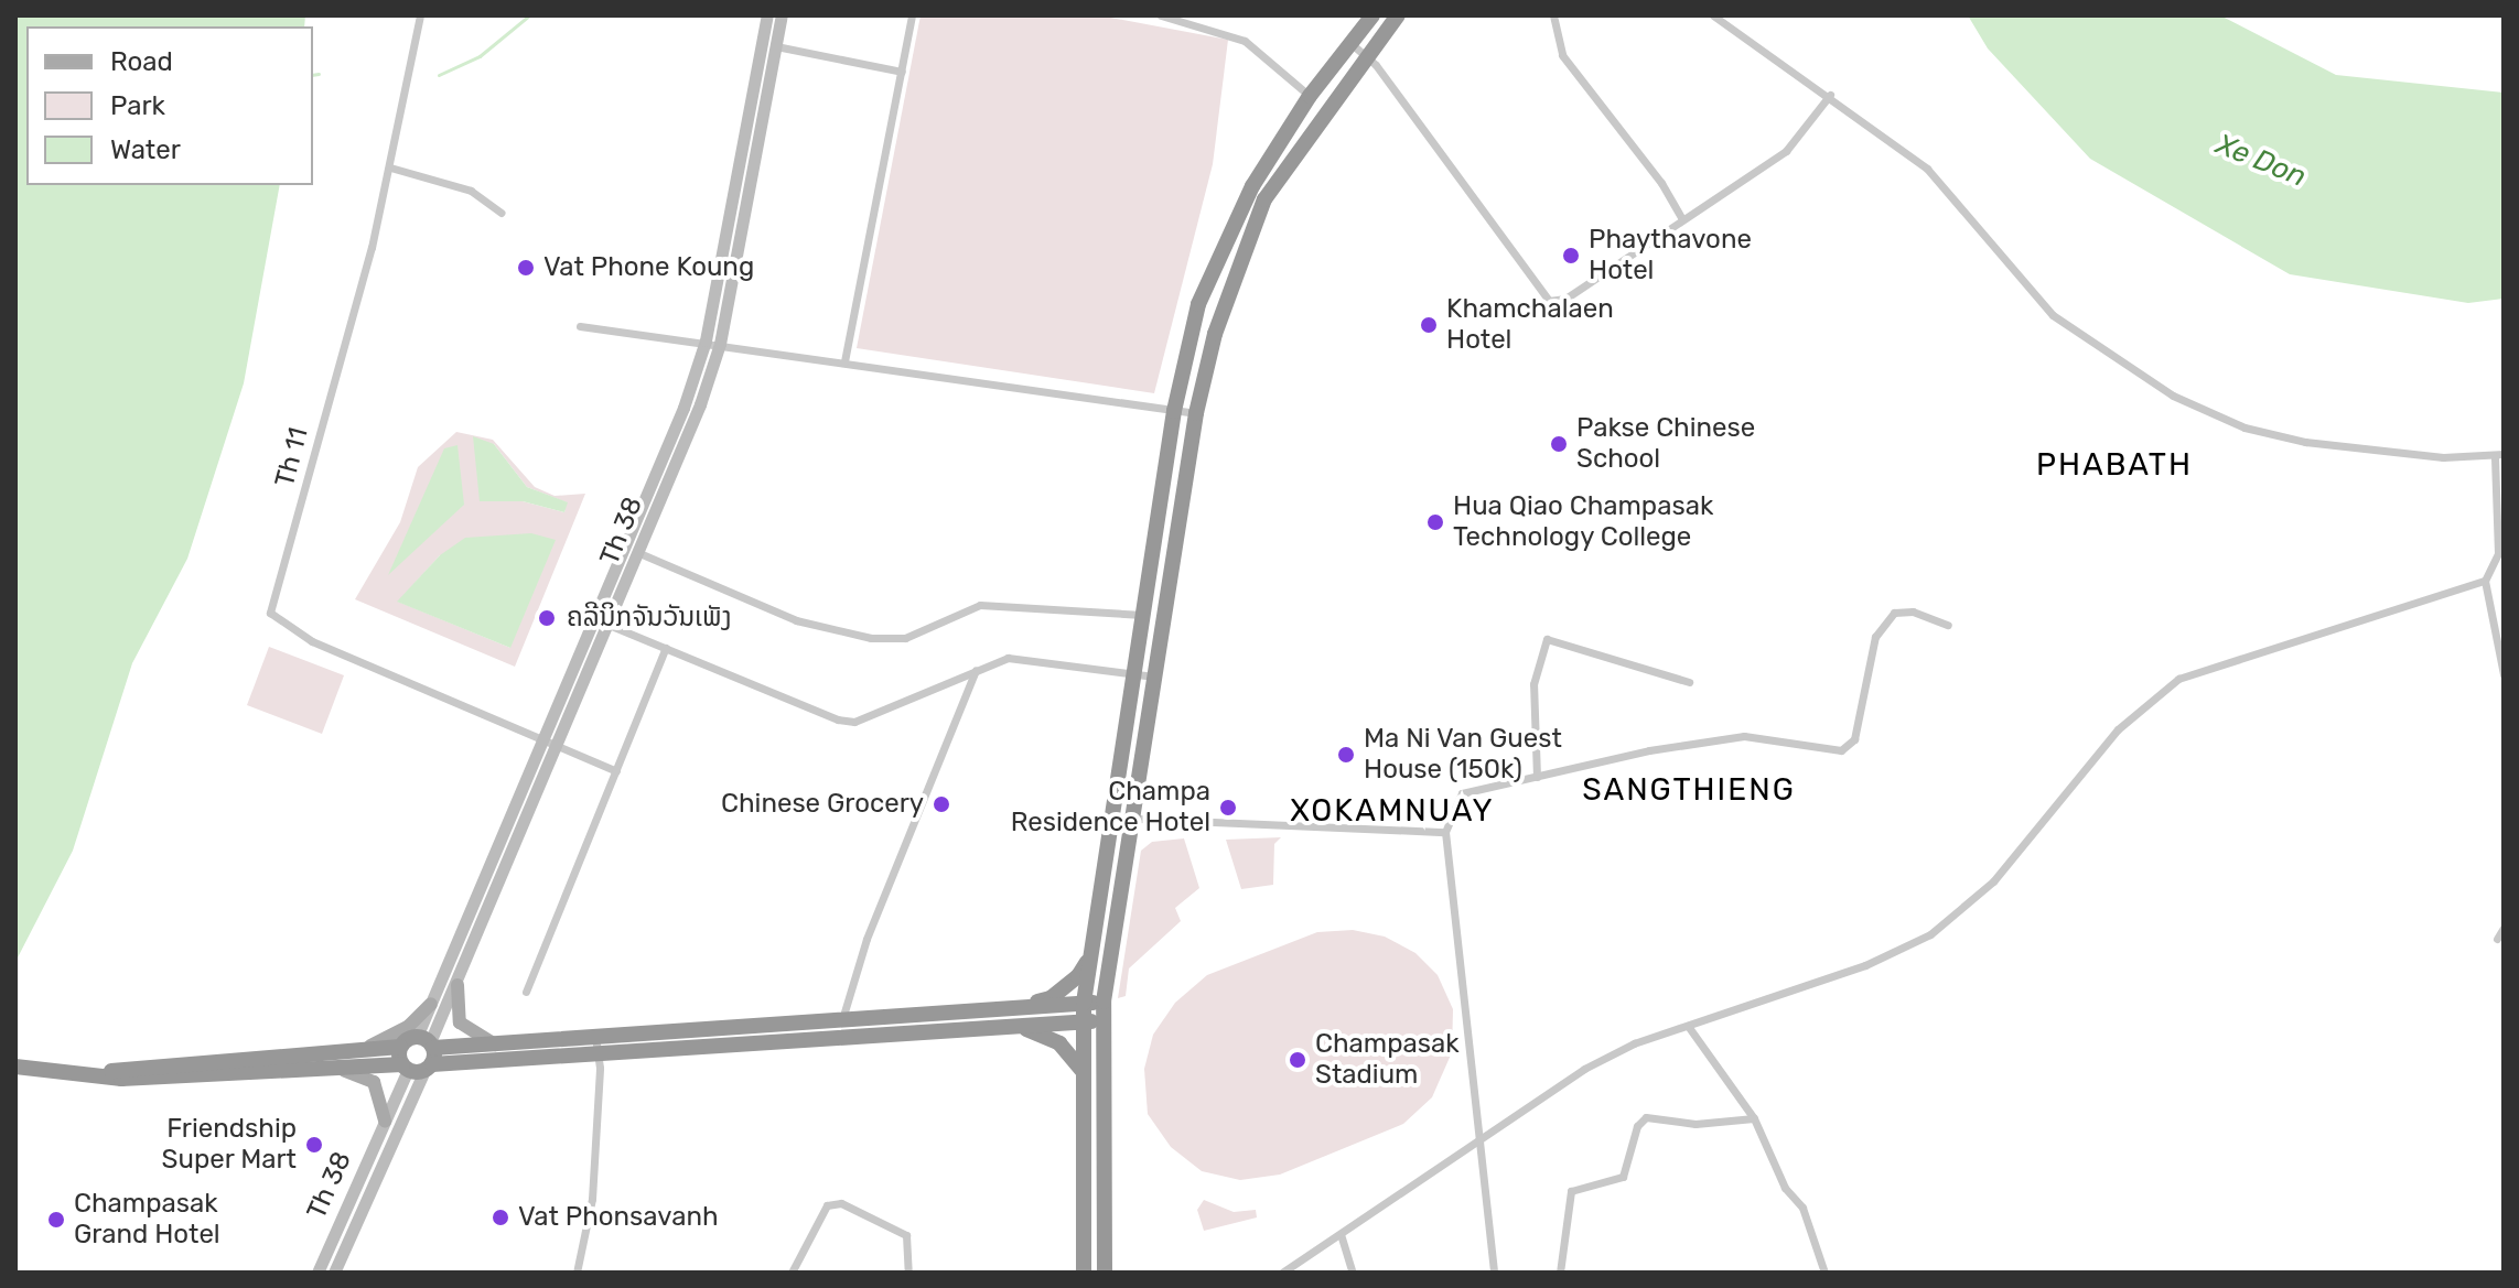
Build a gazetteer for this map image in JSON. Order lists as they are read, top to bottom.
{
  "streets": {
    "street": ["Th 11", "Th 38"]
  },
  "crossings": [
    ["Th 11", "Th 38"]
  ],
  "districts": ["PHABATH", "SANGTHIENG", "XOKAMNUAY"],
  "water": ["Xe Don"],
  "places": [
    "Phaythavone Hotel",
    "Vat Phone Koung",
    "Khamchalaen Hotel",
    "Pakse Chinese School",
    "Hua Qiao Champasak Technology College",
    "ຄລີນິກຈັນວັນເພັງ",
    "Ma Ni Van Guest House (150k)",
    "Chinese Grocery",
    "Champa Residence Hotel",
    "Champasak Stadium",
    "Friendship Super Mart",
    "Vat Phonsavanh",
    "Champasak Grand Hotel"
  ],
  "legend": ["Road", "Park", "Water"]
}
